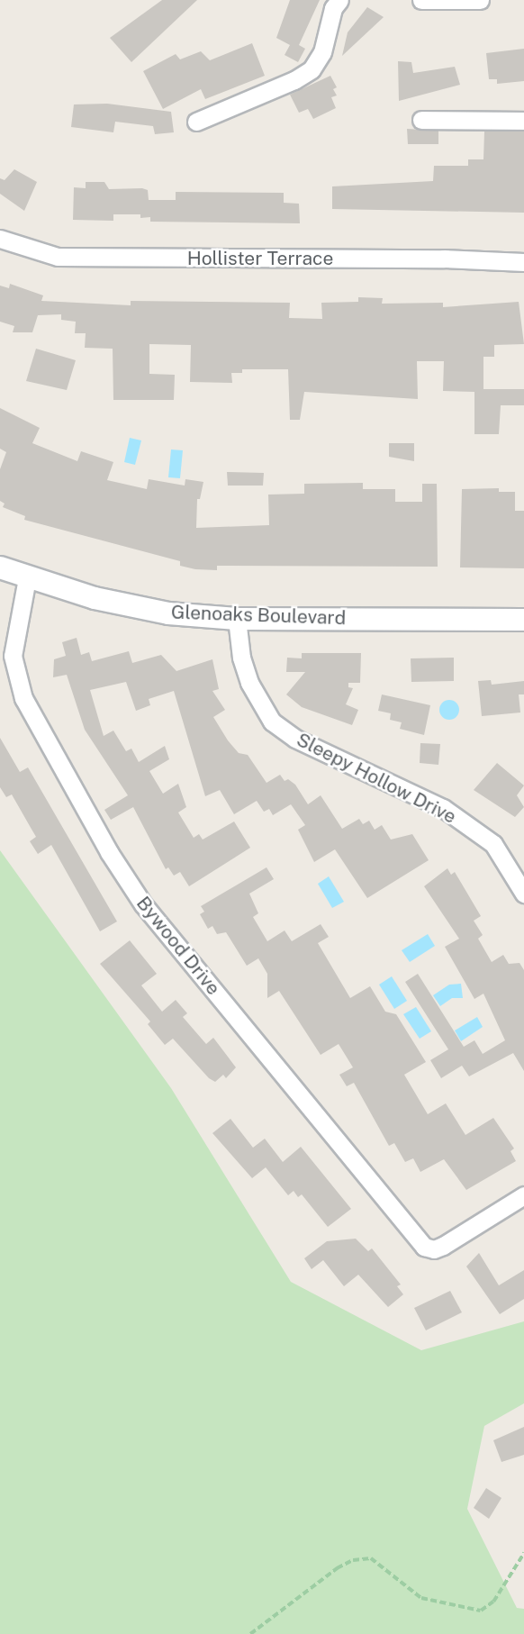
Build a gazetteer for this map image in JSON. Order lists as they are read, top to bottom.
{
  "streets": {
    "street": [
      "Hollister Terrace",
      "Glenoaks Boulevard",
      "Sleepy Hollow Drive",
      "Bywood Drive"
    ]
  },
  "crossings": [
    ["Glenoaks Boulevard", "Sleepy Hollow Drive"],
    ["Glenoaks Boulevard", "Bywood Drive"]
  ]
}
